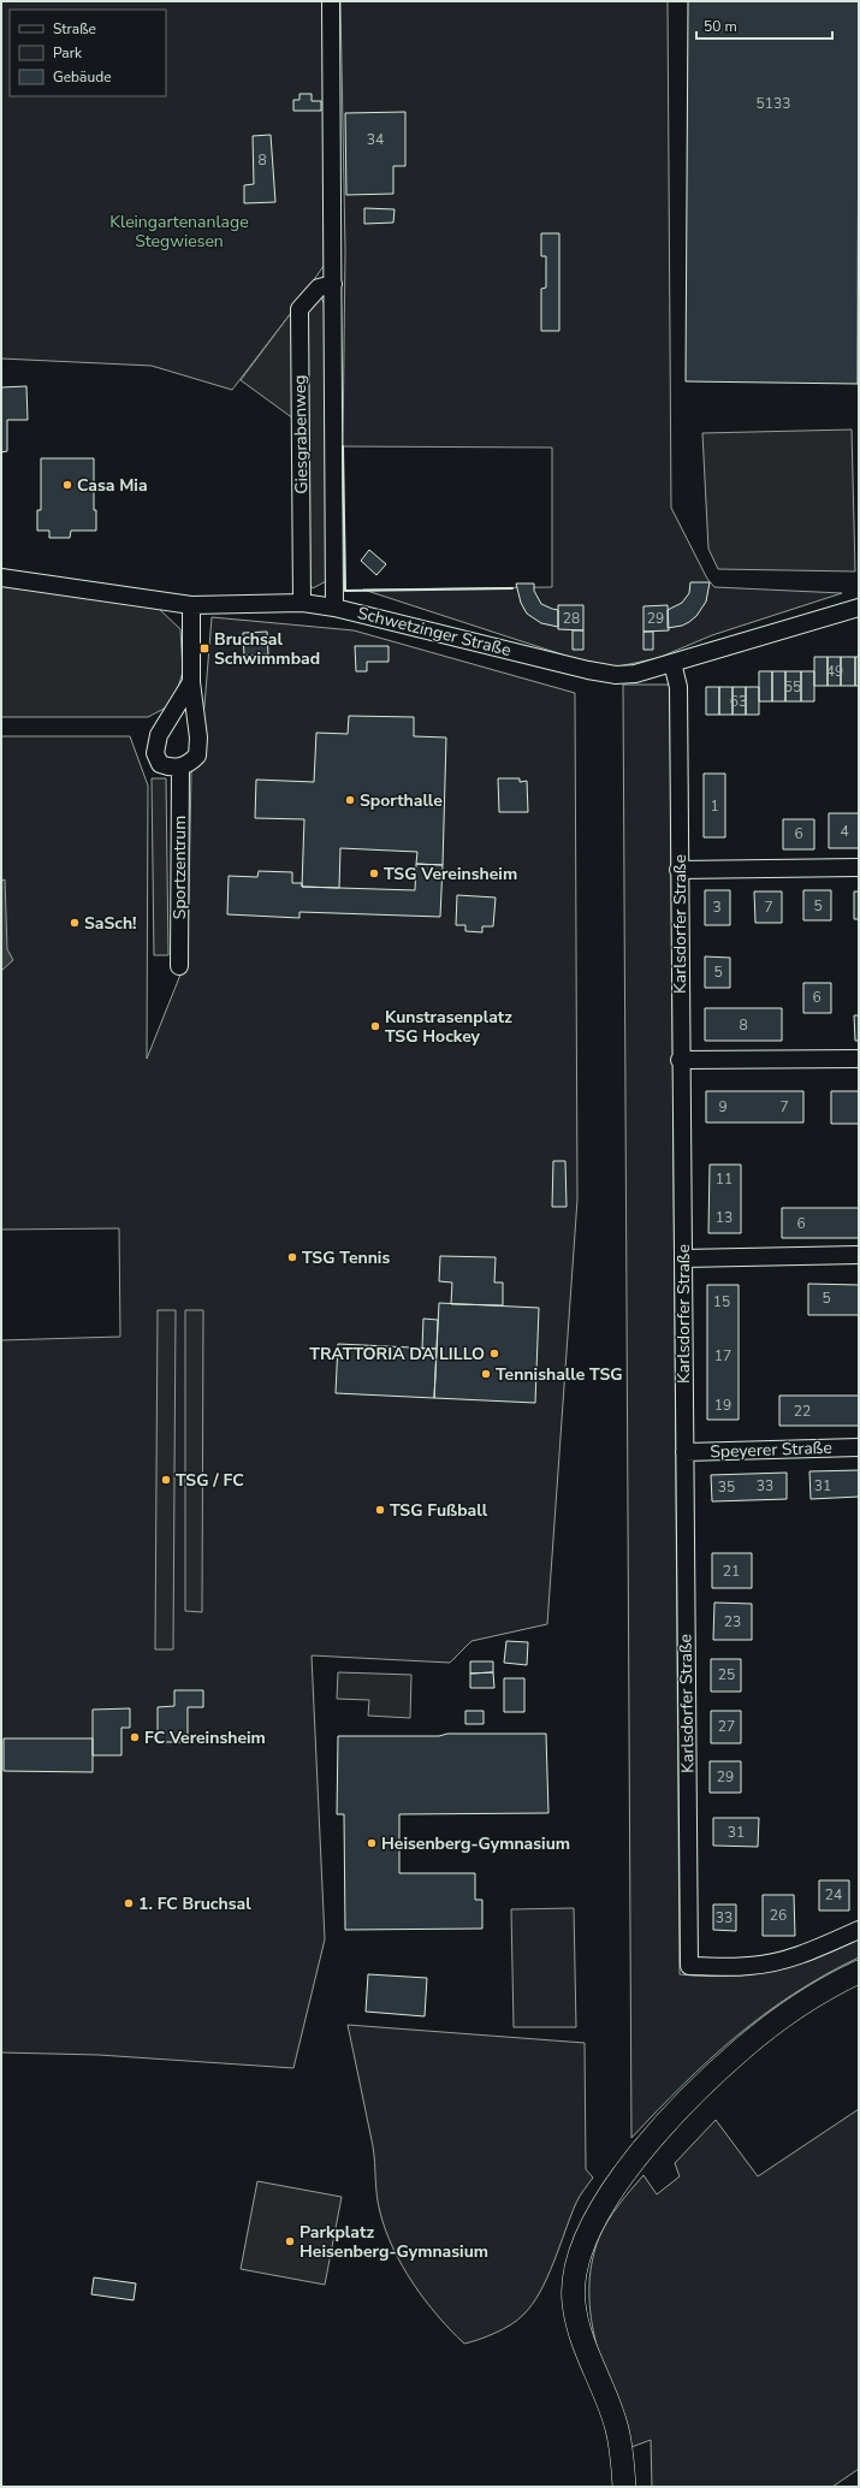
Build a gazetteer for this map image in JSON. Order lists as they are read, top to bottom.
{
  "streets": {
    "street": [
      "Giesgrabenweg",
      "Schwetzinger Straße",
      "Sportzentrum",
      "Karlsdorfer Straße",
      "Speyerer Straße"
    ]
  },
  "crossings": [
    ["Giesgrabenweg", "Schwetzinger Straße"],
    ["Schwetzinger Straße", "Karlsdorfer Straße"],
    ["Karlsdorfer Straße", "Speyerer Straße"]
  ],
  "parks": ["Kleingartenanlage Stegwiesen"],
  "places": {
    "other": [
      "Casa Mia",
      "Sporthalle",
      "TSG Vereinsheim",
      "SaSch!",
      "Kunstrasenplatz TSG Hockey",
      "TSG Tennis",
      "TRATTORIA DA LILLO",
      "Tennishalle TSG",
      "TSG / FC",
      "TSG Fußball",
      "FC Vereinsheim",
      "Heisenberg-Gymnasium",
      "1. FC Bruchsal",
      "Parkplatz Heisenberg-Gymnasium"
    ],
    "transit": ["Bruchsal Schwimmbad"]
  },
  "house_numbers": [
    "5133",
    "34",
    "8",
    "28",
    "29",
    "49",
    "55",
    "63",
    "1",
    "4",
    "6",
    "5",
    "3",
    "7",
    "5",
    "6",
    "8",
    "9",
    "7",
    "11",
    "13",
    "6",
    "5",
    "15",
    "17",
    "19",
    "22",
    "33",
    "31",
    "35",
    "21",
    "23",
    "25",
    "27",
    "29",
    "31",
    "24",
    "26",
    "33"
  ],
  "legend": ["Straße", "Park", "Gebäude"],
  "scale_bar": "50 m"
}
